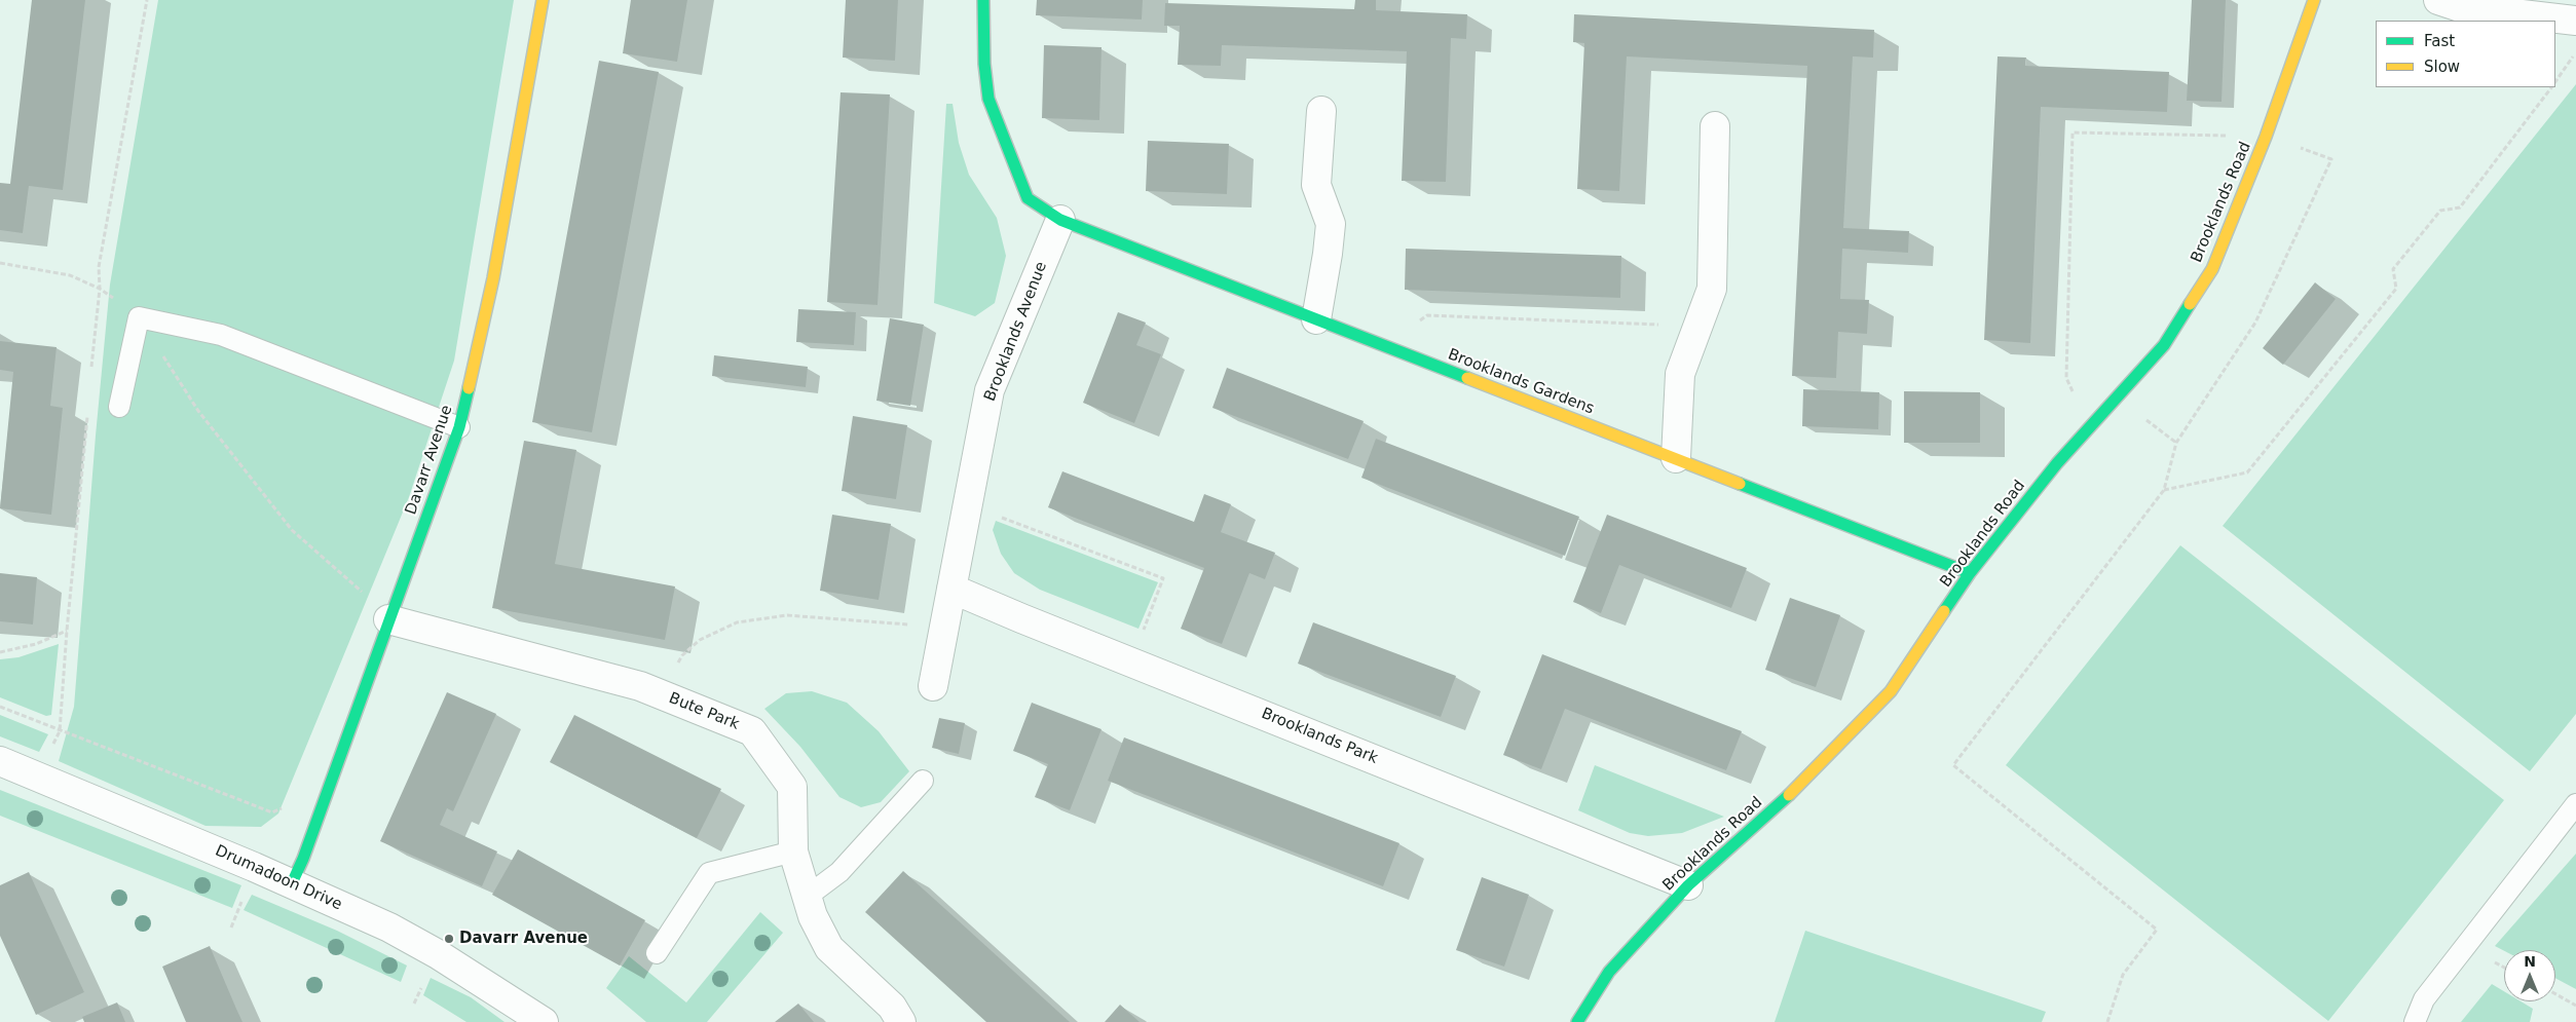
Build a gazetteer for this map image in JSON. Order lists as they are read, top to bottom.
{
  "streets": {
    "street": [
      "Brooklands Road",
      "Brooklands Avenue",
      "Brooklands Gardens",
      "Davarr Avenue",
      "Bute Park",
      "Brooklands Park",
      "Drumadoon Drive"
    ]
  },
  "crossings": [
    ["Brooklands Road", "Brooklands Gardens"],
    ["Brooklands Road", "Brooklands Park"],
    ["Brooklands Avenue", "Brooklands Gardens"],
    ["Brooklands Avenue", "Brooklands Park"],
    ["Davarr Avenue", "Bute Park"],
    ["Davarr Avenue", "Drumadoon Drive"]
  ],
  "places": ["Davarr Avenue"],
  "legend": ["Fast", "Slow"],
  "north": "top"
}
